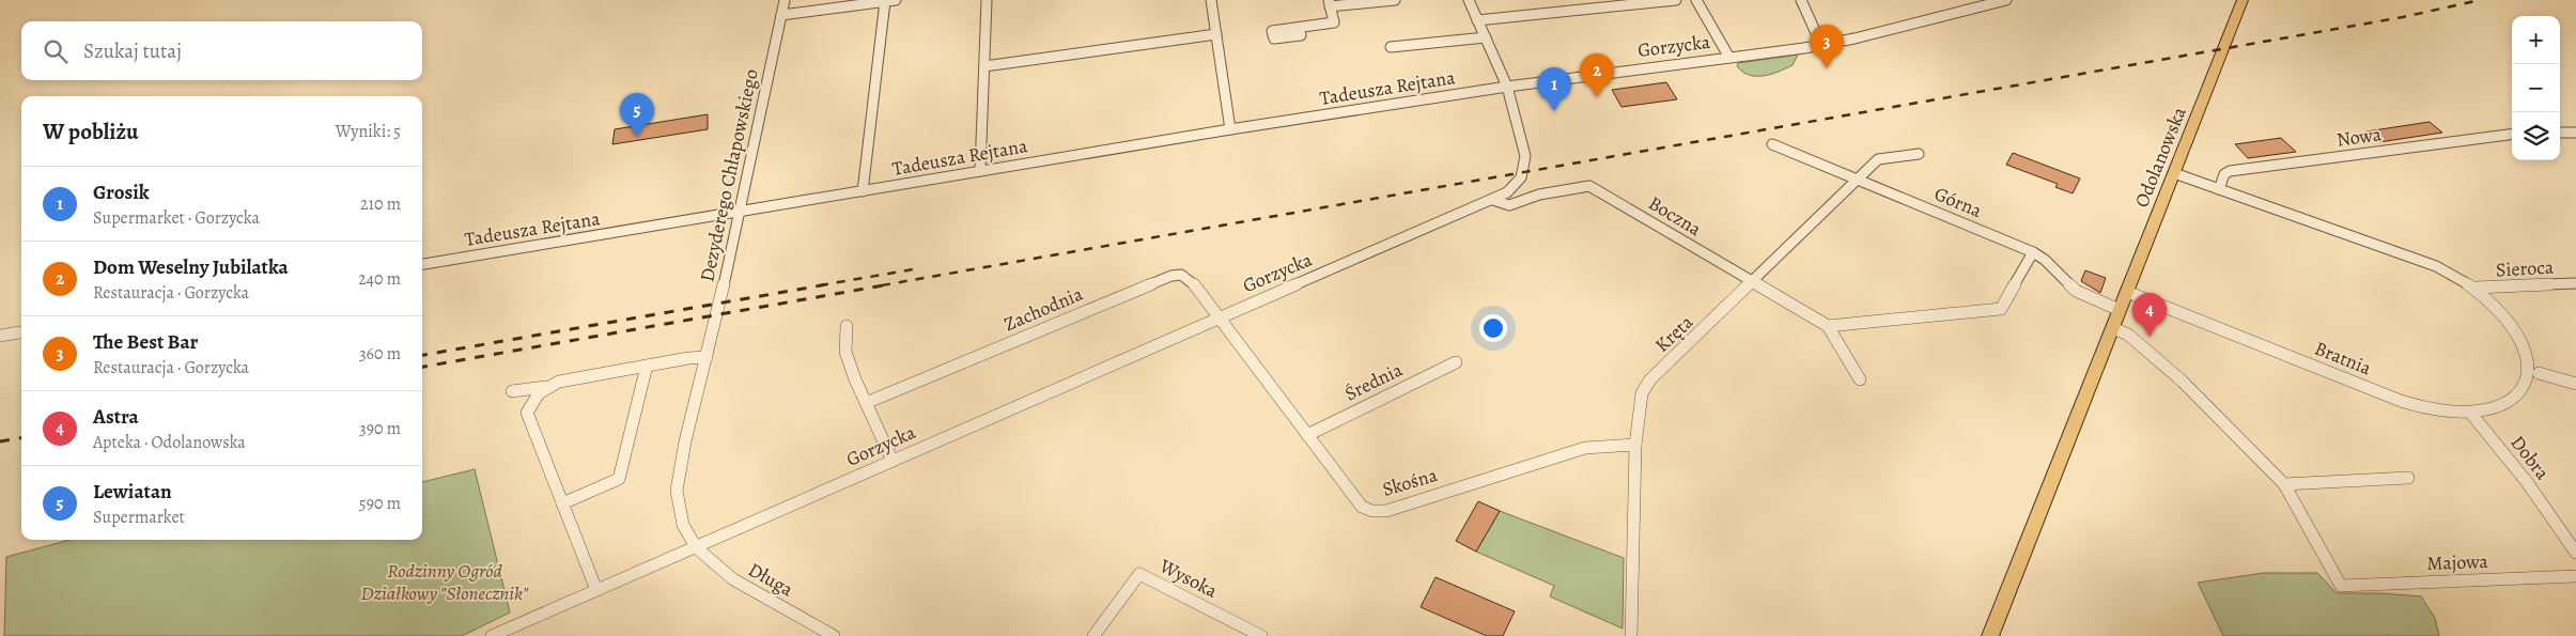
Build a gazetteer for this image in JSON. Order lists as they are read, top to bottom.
{
  "streets": {
    "main road": ["Odolanowska"],
    "street": [
      "Gorzycka",
      "Tadeusza Rejtana",
      "Nowa",
      "Dezyderego Chłapowskiego",
      "Górna",
      "Boczna",
      "Sieroca",
      "Zachodnia",
      "Kręta",
      "Bratnia",
      "Średnia",
      "Dobra",
      "Skośna",
      "Majowa",
      "Wysoka",
      "Długa"
    ]
  },
  "crossings": [
    ["Gorzycka", "Tadeusza Rejtana"],
    ["Gorzycka", "Dezyderego Chłapowskiego"],
    ["Gorzycka", "Boczna"],
    ["Gorzycka", "Zachodnia"],
    ["Gorzycka", "Skośna"],
    ["Gorzycka", "Długa"],
    ["Tadeusza Rejtana", "Dezyderego Chłapowskiego"],
    ["Odolanowska", "Górna"],
    ["Odolanowska", "Bratnia"],
    ["Dezyderego Chłapowskiego", "Długa"],
    ["Górna", "Kręta"],
    ["Boczna", "Kręta"],
    ["Zachodnia", "Skośna"],
    ["Kręta", "Skośna"],
    ["Bratnia", "Dobra"],
    ["Średnia", "Skośna"]
  ],
  "parks": ["Rodzinny Ogród Działkowy \"Słonecznik\""],
  "page": {
    "map_buttons": ["+", "−"],
    "search": "Szukaj tutaj",
    "pins": [
      "3",
      "2",
      "1",
      "5",
      "4"
    ],
    "heading": ["W pobliżu", "Wyniki: 5"],
    "list": [
      {
        "mark": "1",
        "name": "Grosik",
        "note": "Supermarket · Gorzycka",
        "value": "210 m"
      },
      {
        "mark": "2",
        "name": "Dom Weselny Jubilatka",
        "note": "Restauracja · Gorzycka",
        "value": "240 m"
      },
      {
        "mark": "3",
        "name": "The Best Bar",
        "note": "Restauracja · Gorzycka",
        "value": "360 m"
      },
      {
        "mark": "4",
        "name": "Astra",
        "note": "Apteka · Odolanowska",
        "value": "390 m"
      },
      {
        "mark": "5",
        "name": "Lewiatan",
        "note": "Supermarket",
        "value": "590 m"
      }
    ]
  }
}
